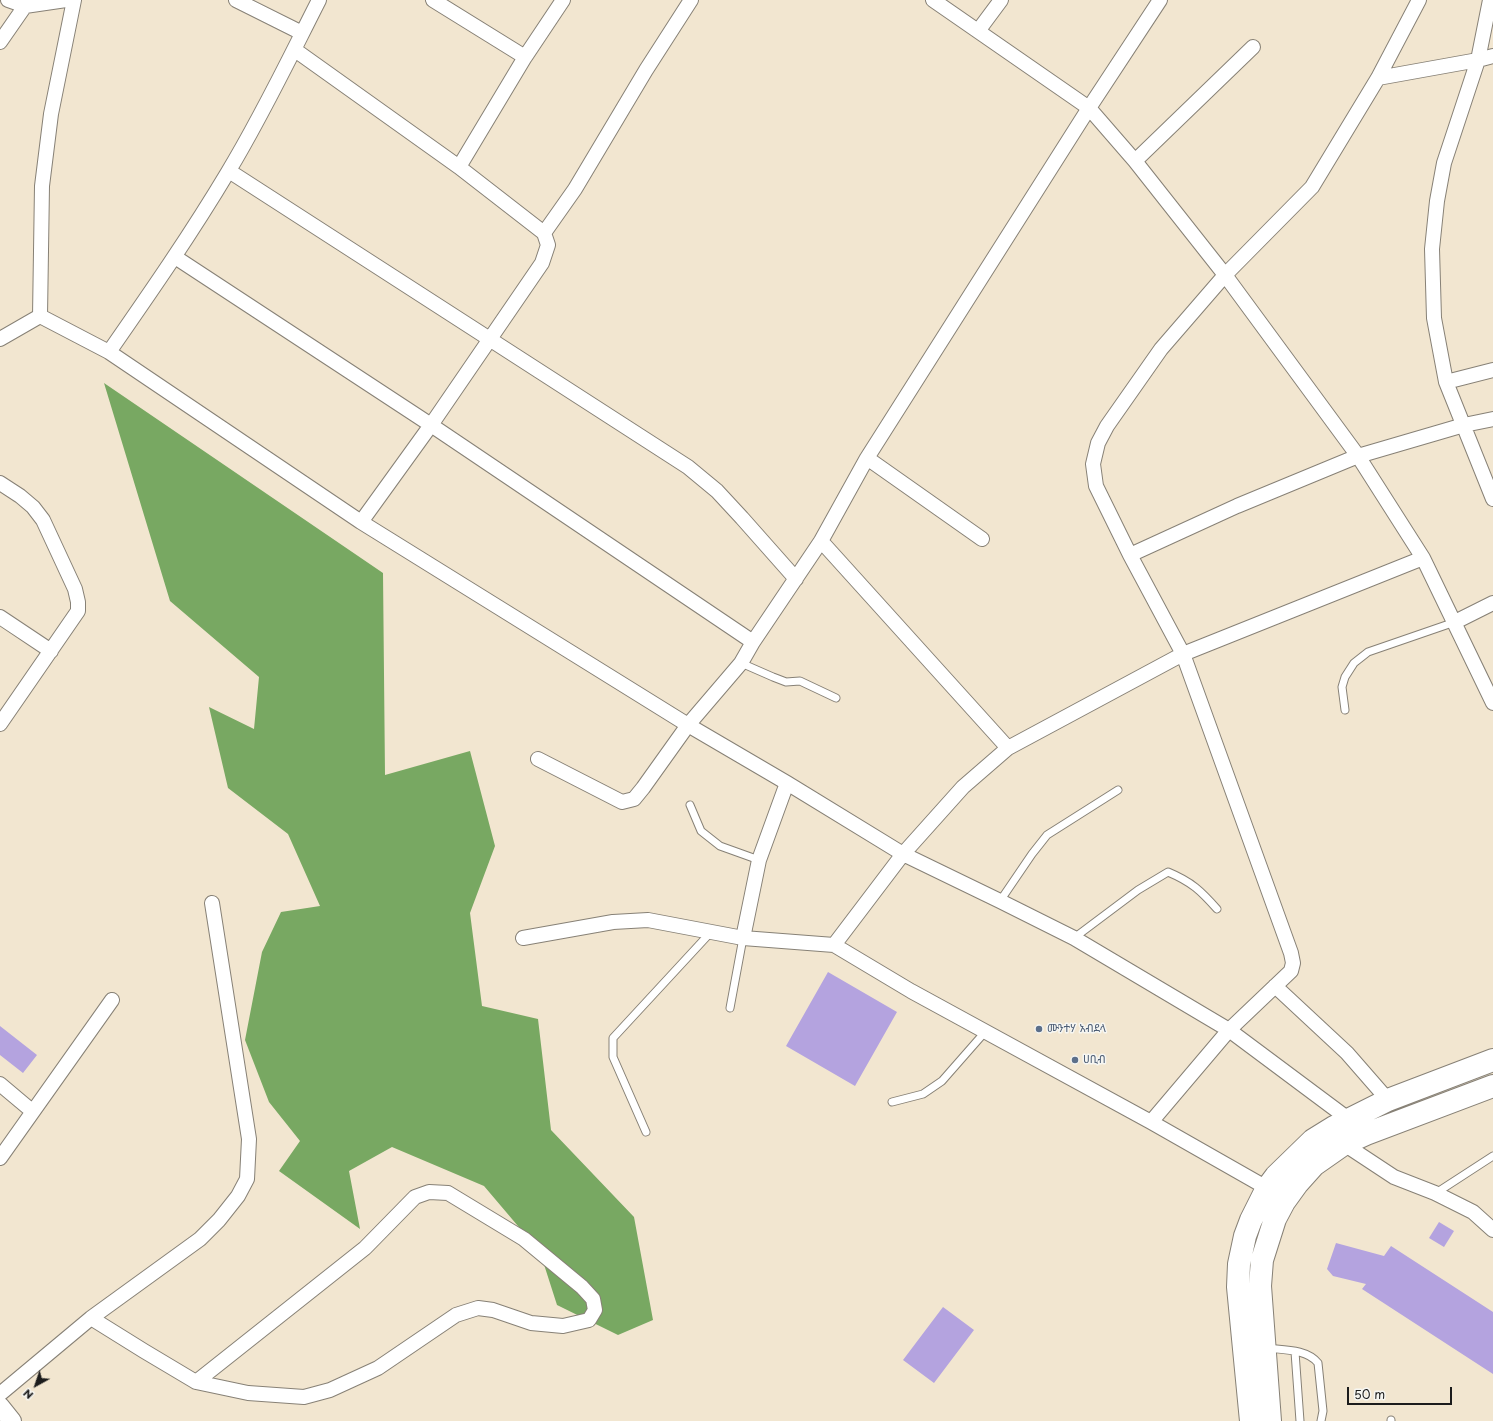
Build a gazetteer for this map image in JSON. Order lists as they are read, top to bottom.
{
  "places": ["ሙንተሃ አብደላ", "ሀቢብ"],
  "scale_bar": "50 m",
  "north": "bottom left"
}
